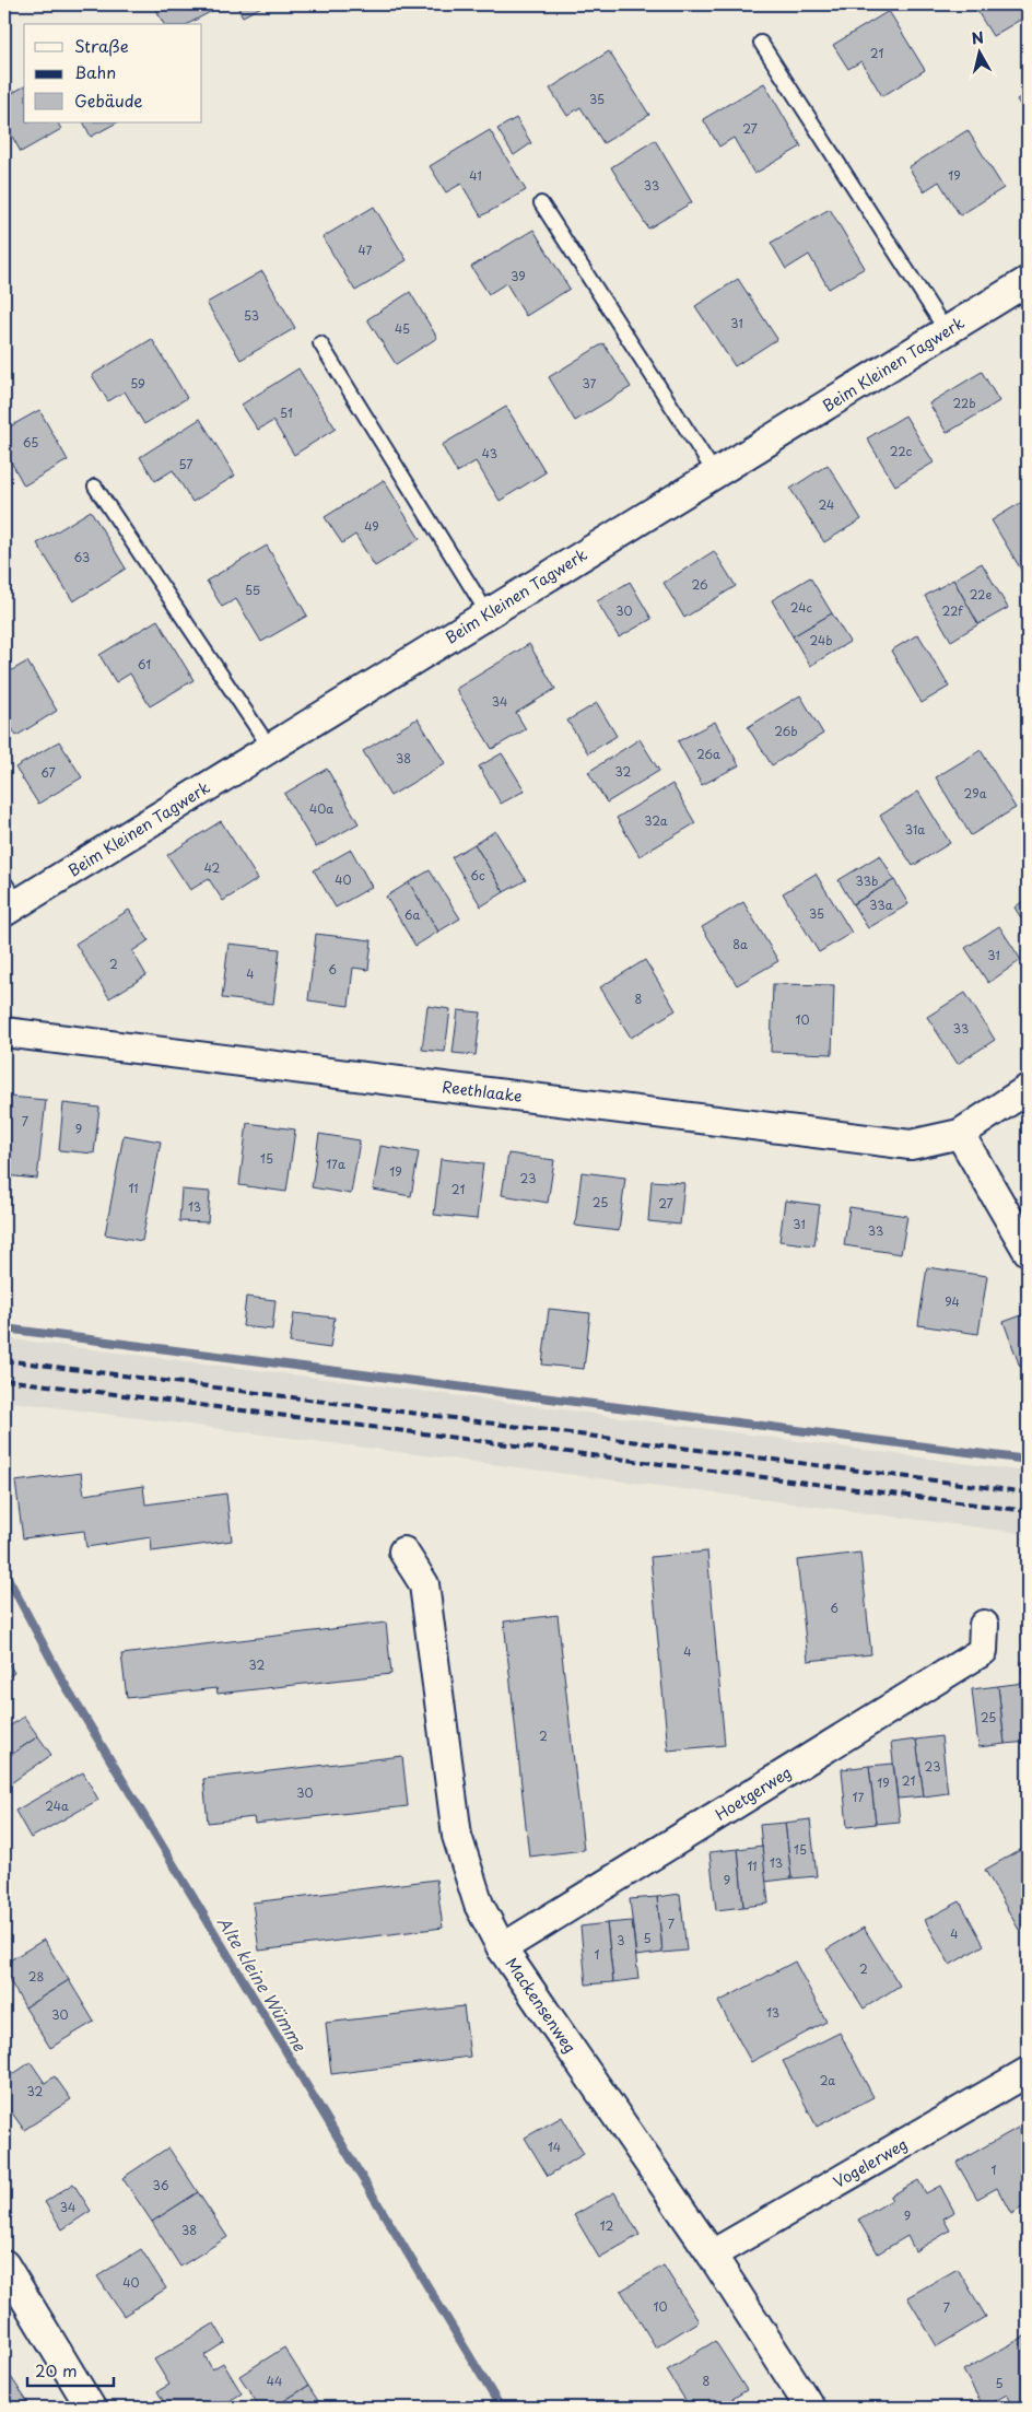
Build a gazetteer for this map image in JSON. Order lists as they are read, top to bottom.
{
  "streets": {
    "street": [
      "Beim Kleinen Tagwerk",
      "Reethlaake",
      "Hoetgerweg",
      "Mackensenweg",
      "Vogelerweg"
    ]
  },
  "crossings": [
    ["Hoetgerweg", "Mackensenweg"],
    ["Mackensenweg", "Vogelerweg"]
  ],
  "water": ["Alte kleine Wümme"],
  "house_numbers": [
    "21",
    "35",
    "27",
    "41",
    "19",
    "33",
    "47",
    "39",
    "53",
    "31",
    "45",
    "59",
    "37",
    "22b",
    "51",
    "65",
    "22c",
    "43",
    "57",
    "24",
    "49",
    "63",
    "26",
    "55",
    "22e",
    "24c",
    "30",
    "22f",
    "24b",
    "61",
    "34",
    "26b",
    "26a",
    "38",
    "32",
    "67",
    "29a",
    "40a",
    "32a",
    "31a",
    "42",
    "6c",
    "40",
    "33b",
    "33a",
    "35",
    "6a",
    "8a",
    "31",
    "2",
    "6",
    "4",
    "8",
    "10",
    "33",
    "7",
    "9",
    "15",
    "17a",
    "19",
    "23",
    "11",
    "21",
    "25",
    "27",
    "13",
    "31",
    "33",
    "94",
    "6",
    "4",
    "32",
    "25",
    "2",
    "23",
    "21",
    "19",
    "30",
    "17",
    "24a",
    "15",
    "13",
    "11",
    "9",
    "7",
    "4",
    "5",
    "3",
    "1",
    "2",
    "28",
    "13",
    "30",
    "2a",
    "32",
    "14",
    "1",
    "36",
    "34",
    "9",
    "12",
    "38",
    "40",
    "10",
    "7",
    "44",
    "8",
    "5"
  ],
  "legend": ["Straße", "Bahn", "Gebäude"],
  "scale_bar": "20 m",
  "north": "top"
}
